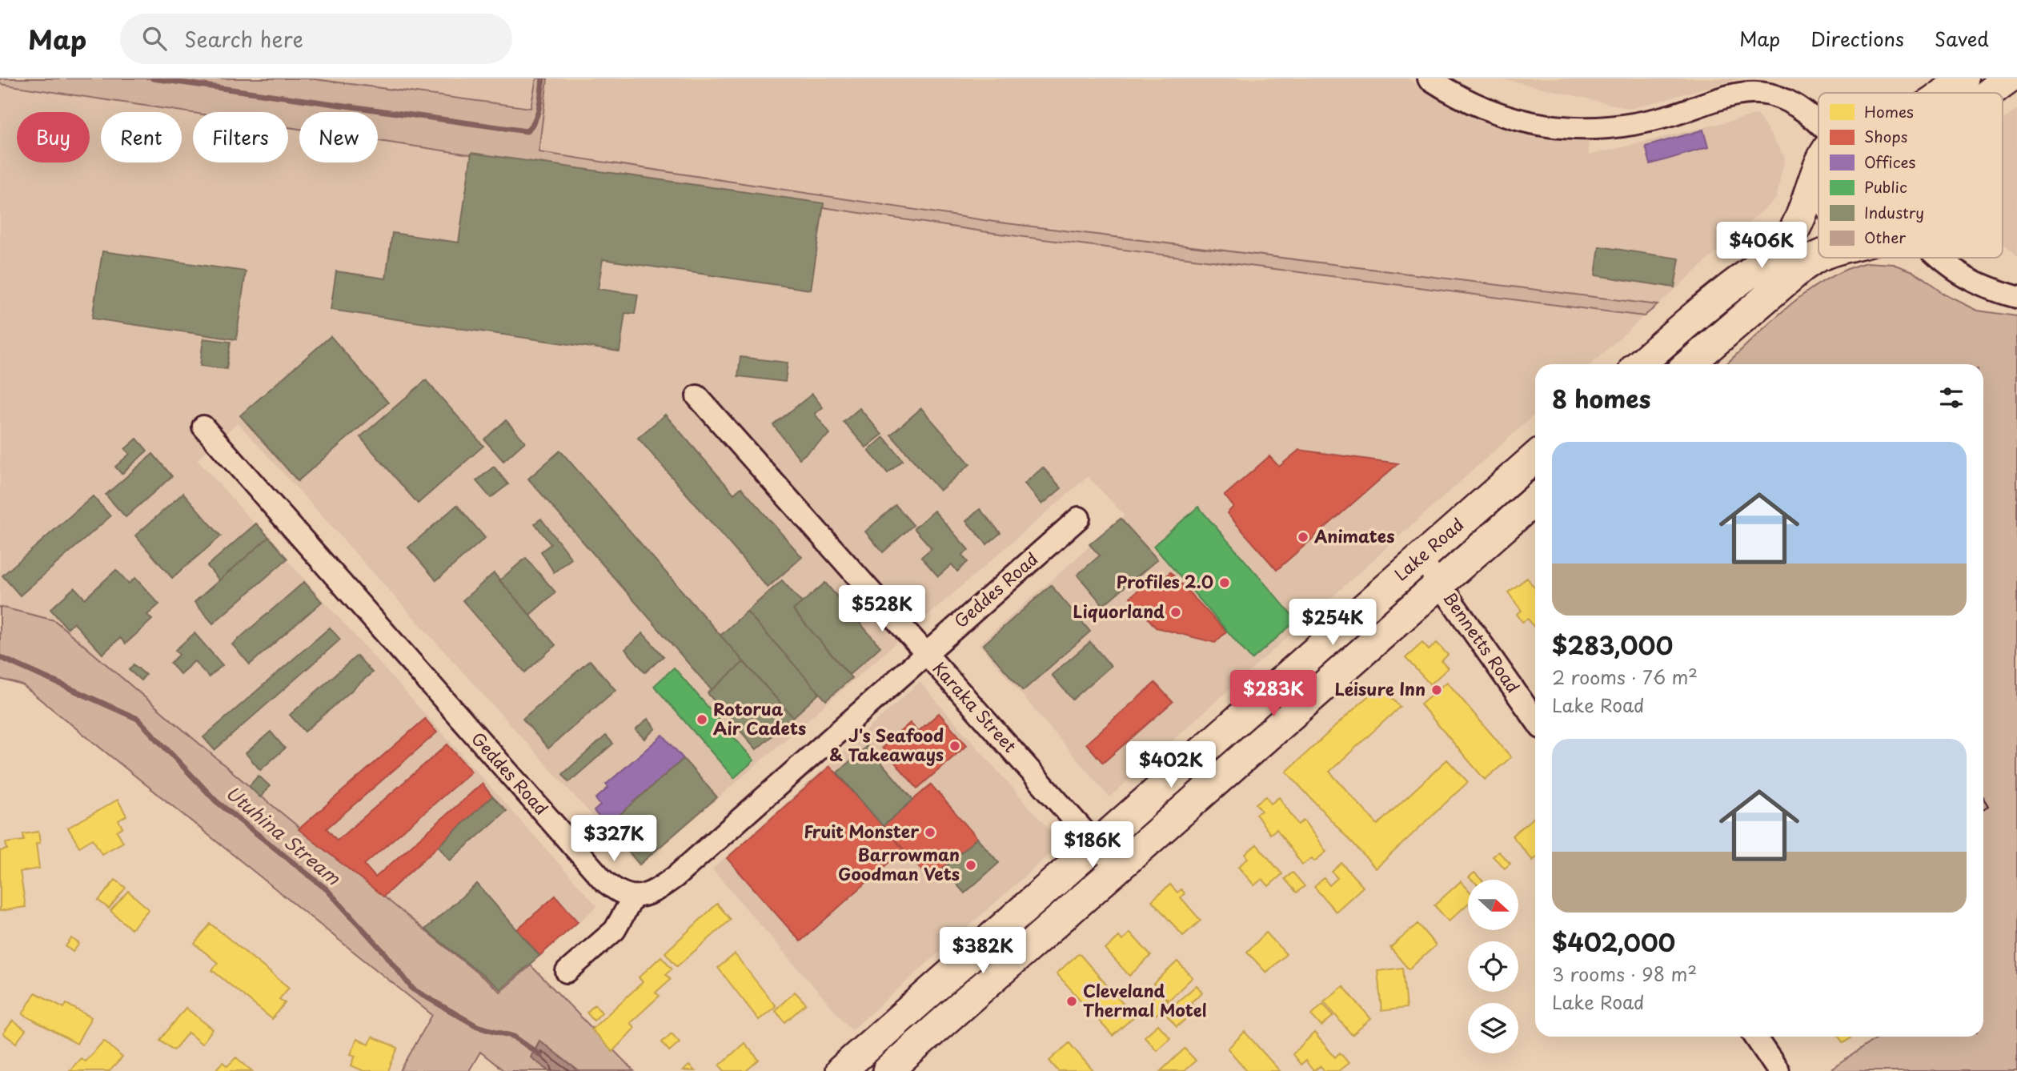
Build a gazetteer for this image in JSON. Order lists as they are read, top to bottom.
{
  "streets": {
    "main road": ["Lake Road"],
    "street": ["Geddes Road", "Bennetts Road", "Karaka Street"]
  },
  "crossings": [
    ["Lake Road", "Bennetts Road"],
    ["Lake Road", "Karaka Street"],
    ["Geddes Road", "Karaka Street"]
  ],
  "water": ["Utuhina Stream"],
  "places": [
    "Animates",
    "Profiles 2.0",
    "Liquorland",
    "Leisure Inn",
    "Rotorua Air Cadets",
    "J's Seafood & Takeaways",
    "Fruit Monster",
    "Barrowman Goodman Vets",
    "Cleveland Thermal Motel"
  ],
  "legend": [
    "Homes",
    "Shops",
    "Offices",
    "Public",
    "Industry",
    "Other"
  ],
  "north": "right",
  "page": {
    "header": "Map",
    "search": "Search here",
    "nav": ["Map", "Directions", "Saved"],
    "chip": [
      "Buy",
      "Rent",
      "Filters",
      "New"
    ],
    "price": [
      "$406K",
      "$528K",
      "$254K",
      "$283K",
      "$402K",
      "$327K",
      "$186K",
      "$382K"
    ],
    "heading": "8 homes",
    "list": [
      {
        "name": "$283,000",
        "note": "2 rooms · 76 m² · Lake Road"
      },
      {
        "name": "$402,000",
        "note": "3 rooms · 98 m² · Lake Road"
      }
    ]
  }
}
